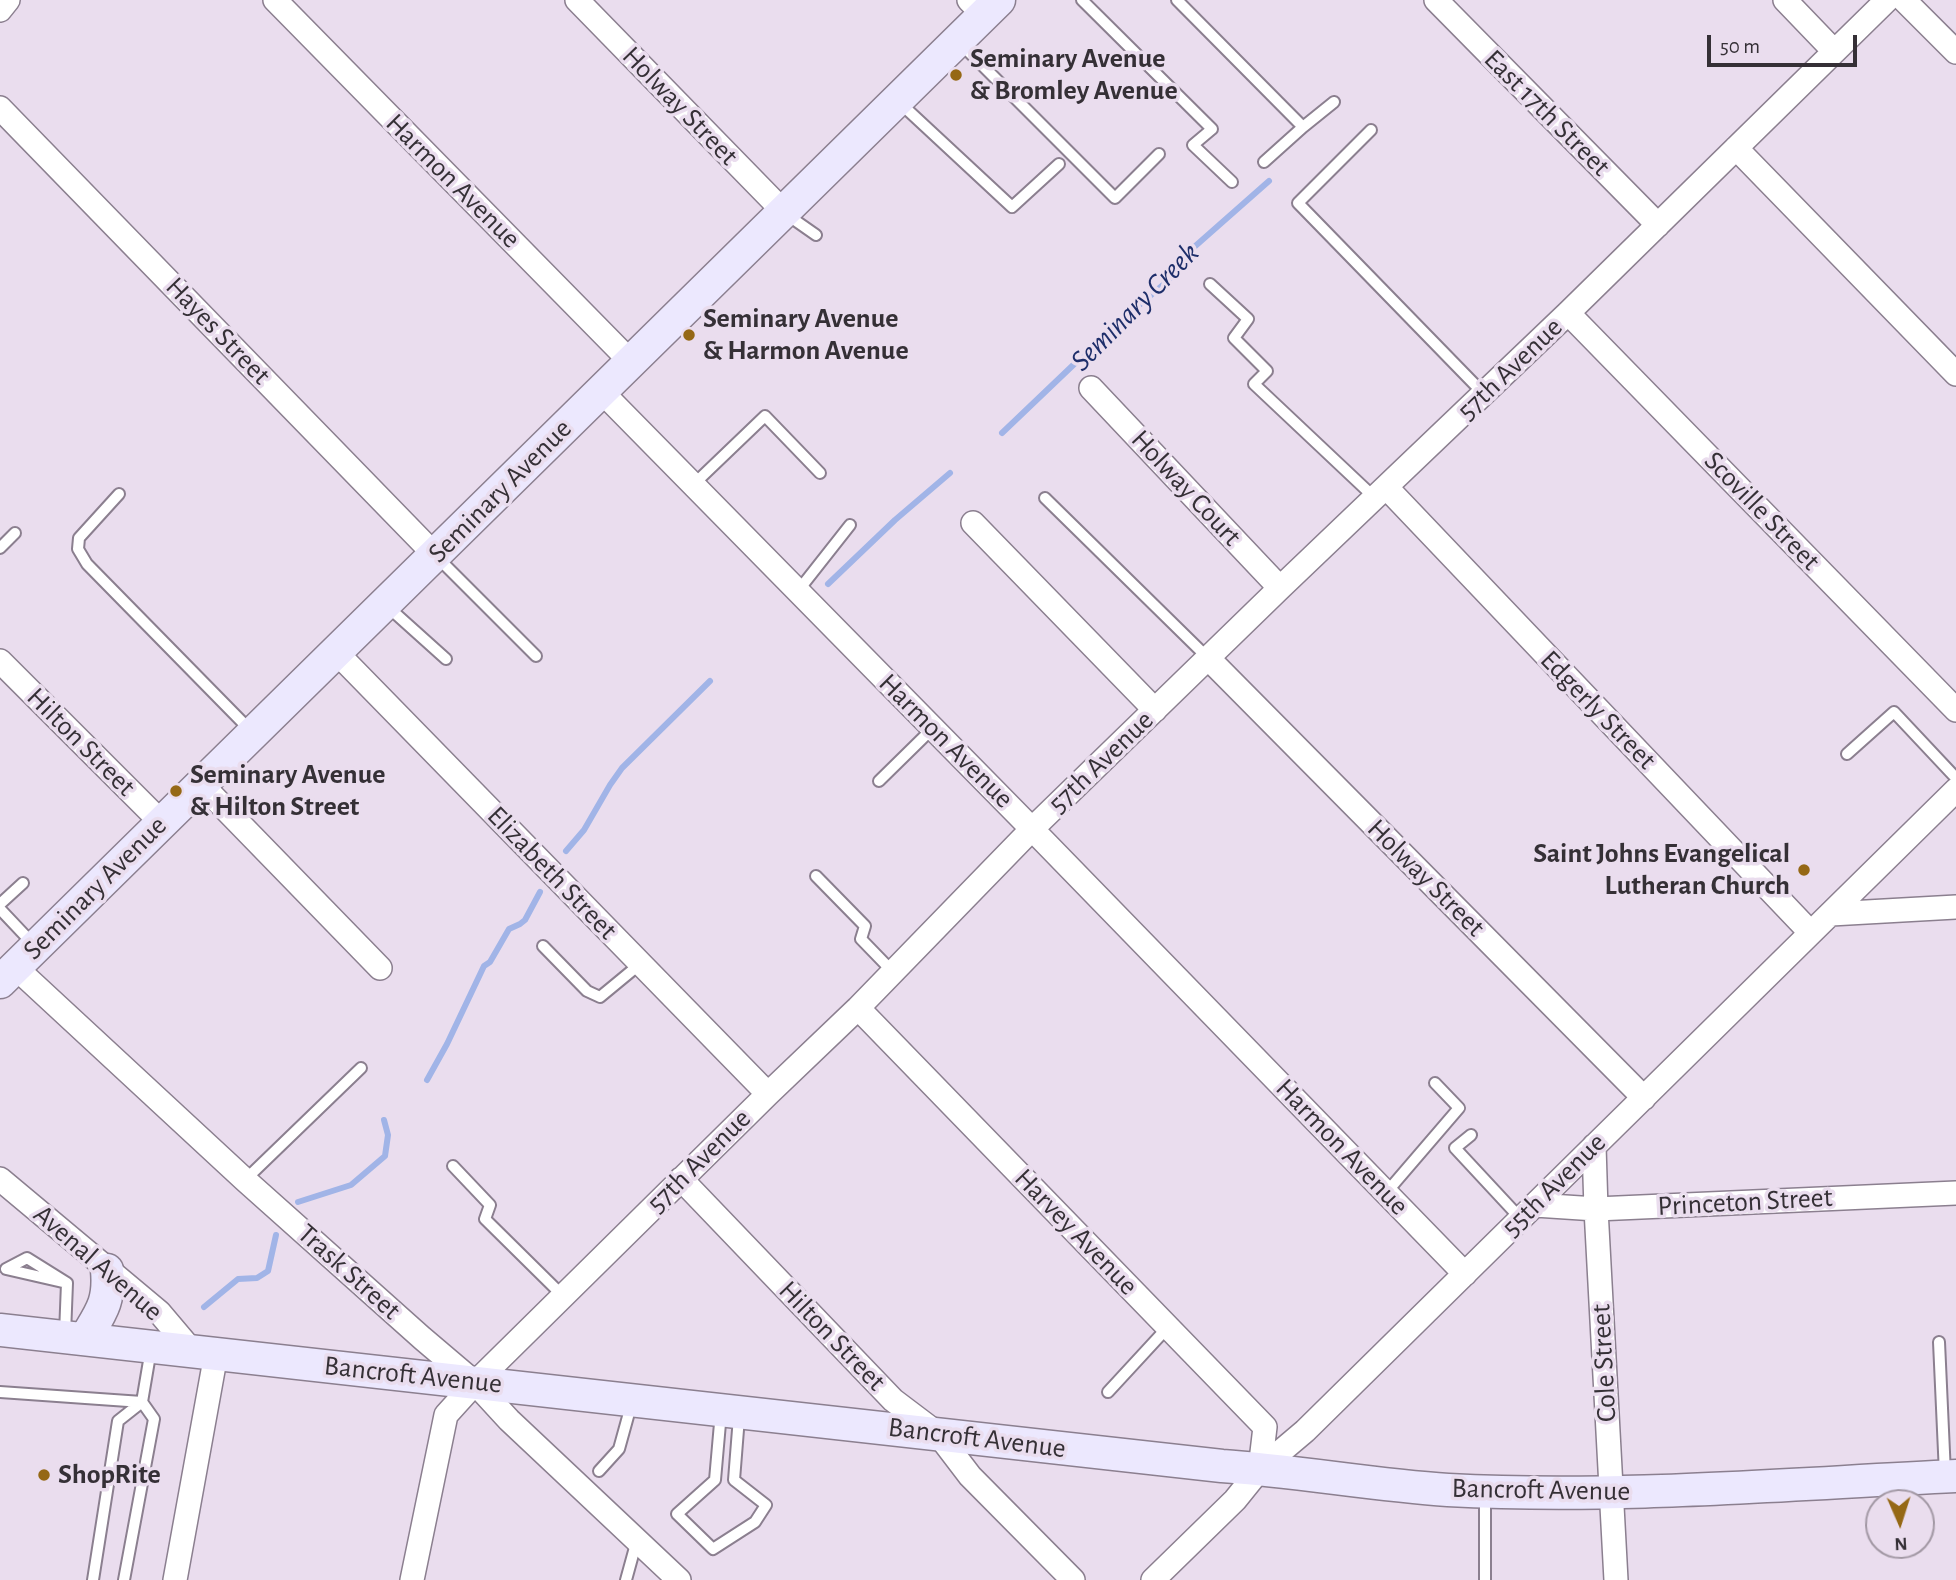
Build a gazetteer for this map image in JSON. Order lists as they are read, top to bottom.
{
  "streets": {
    "street": [
      "Holway Street",
      "East 17th Street",
      "Harmon Avenue",
      "Hayes Street",
      "57th Avenue",
      "Holway Court",
      "Seminary Avenue",
      "Scoville Street",
      "Edgerly Street",
      "Hilton Street",
      "Elizabeth Street",
      "55th Avenue",
      "Princeton Street",
      "Harvey Avenue",
      "Avenal Avenue",
      "Trask Street",
      "Cole Street",
      "Bancroft Avenue"
    ]
  },
  "crossings": [
    ["Holway Street", "57th Avenue"],
    ["Holway Street", "Seminary Avenue"],
    ["Holway Street", "55th Avenue"],
    ["East 17th Street", "57th Avenue"],
    ["Harmon Avenue", "57th Avenue"],
    ["Harmon Avenue", "Seminary Avenue"],
    ["Harmon Avenue", "55th Avenue"],
    ["Hayes Street", "Seminary Avenue"],
    ["57th Avenue", "Holway Court"],
    ["57th Avenue", "Scoville Street"],
    ["57th Avenue", "Edgerly Street"],
    ["57th Avenue", "Hilton Street"],
    ["57th Avenue", "Elizabeth Street"],
    ["57th Avenue", "Harvey Avenue"],
    ["57th Avenue", "Trask Street"],
    ["57th Avenue", "Bancroft Avenue"],
    ["Seminary Avenue", "Hilton Street"],
    ["Seminary Avenue", "Elizabeth Street"],
    ["Seminary Avenue", "Trask Street"],
    ["Edgerly Street", "55th Avenue"],
    ["Hilton Street", "Bancroft Avenue"],
    ["55th Avenue", "Princeton Street"],
    ["55th Avenue", "Harvey Avenue"],
    ["55th Avenue", "Cole Street"],
    ["55th Avenue", "Bancroft Avenue"],
    ["Princeton Street", "Cole Street"],
    ["Harvey Avenue", "Bancroft Avenue"],
    ["Avenal Avenue", "Bancroft Avenue"],
    ["Trask Street", "Bancroft Avenue"],
    ["Cole Street", "Bancroft Avenue"]
  ],
  "water": ["Seminary Creek"],
  "places": [
    "Seminary Avenue & Bromley Avenue",
    "Seminary Avenue & Harmon Avenue",
    "Seminary Avenue & Hilton Street",
    "Saint Johns Evangelical Lutheran Church",
    "ShopRite"
  ],
  "scale_bar": "50 m",
  "north": "bottom"
}
